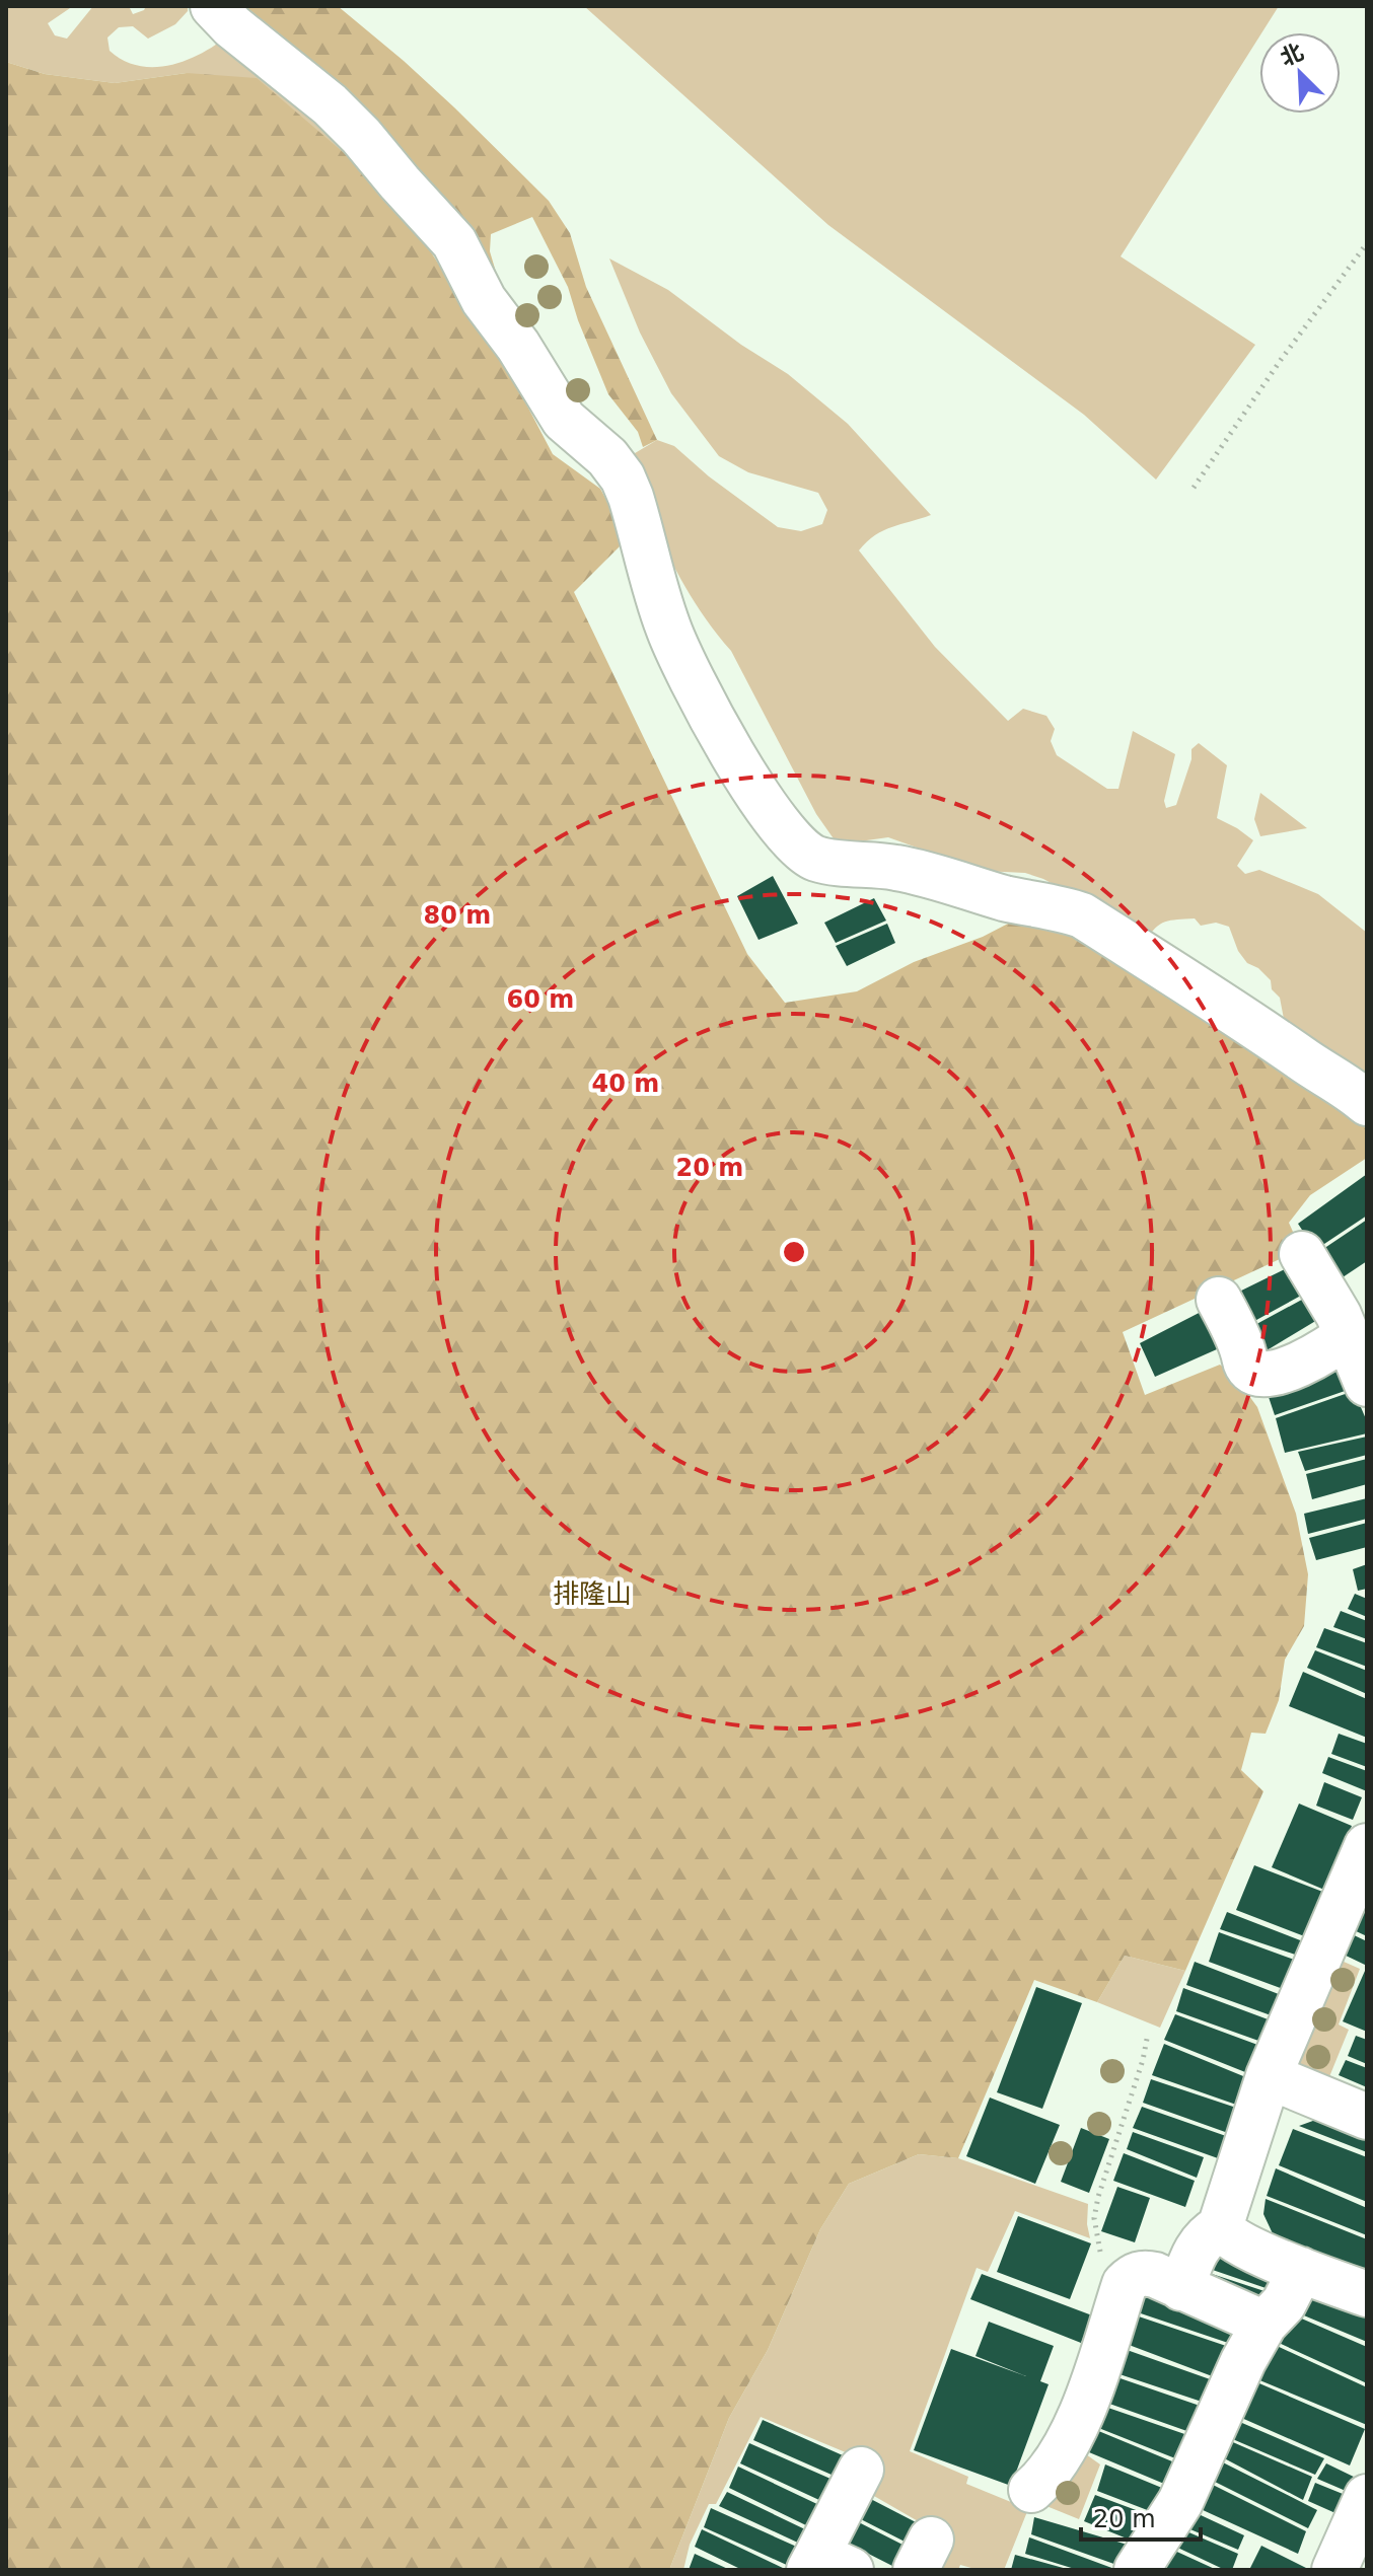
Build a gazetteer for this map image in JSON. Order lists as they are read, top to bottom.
{
  "parks": ["排隆山"],
  "scale_bar": "20 m",
  "north": "top left",
  "rings": [
    "80 m",
    "60 m",
    "40 m",
    "20 m"
  ]
}
